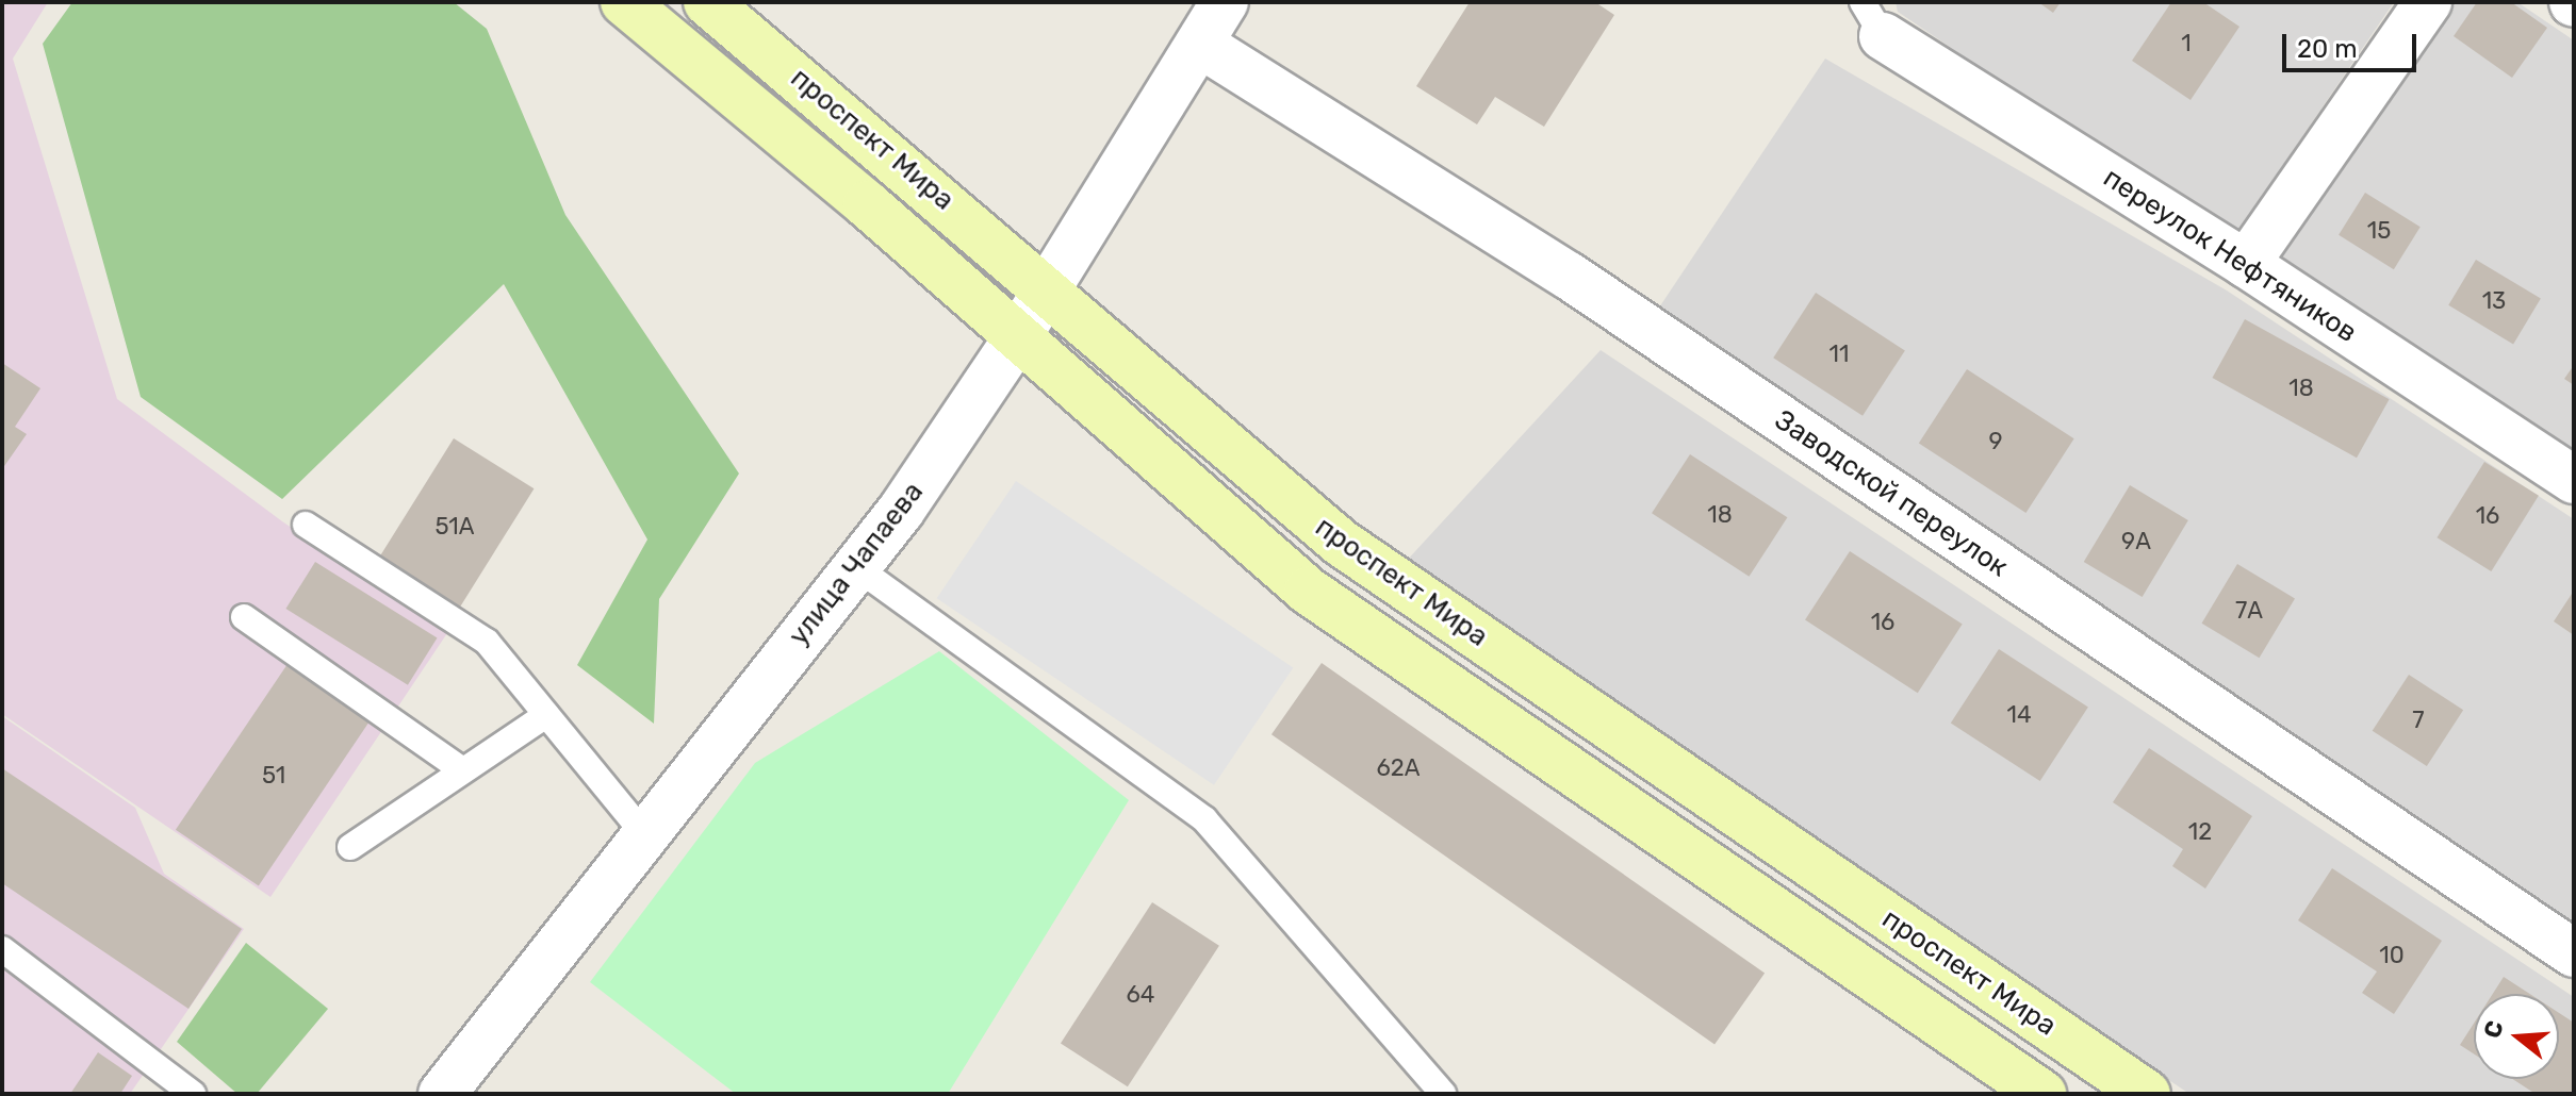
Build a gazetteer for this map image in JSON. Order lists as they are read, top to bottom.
{
  "streets": {
    "main road": ["проспект Мира"],
    "street": ["переулок Нефтяников", "Заводской переулок", "улица Чапаева"]
  },
  "crossings": [
    ["проспект Мира", "улица Чапаева"],
    ["Заводской переулок", "улица Чапаева"]
  ],
  "house_numbers": [
    "1",
    "15",
    "13",
    "11",
    "18",
    "9",
    "18",
    "16",
    "51А",
    "9А",
    "7А",
    "16",
    "14",
    "7",
    "62А",
    "51",
    "12",
    "10",
    "64"
  ],
  "scale_bar": "20 m",
  "north": "left"
}
